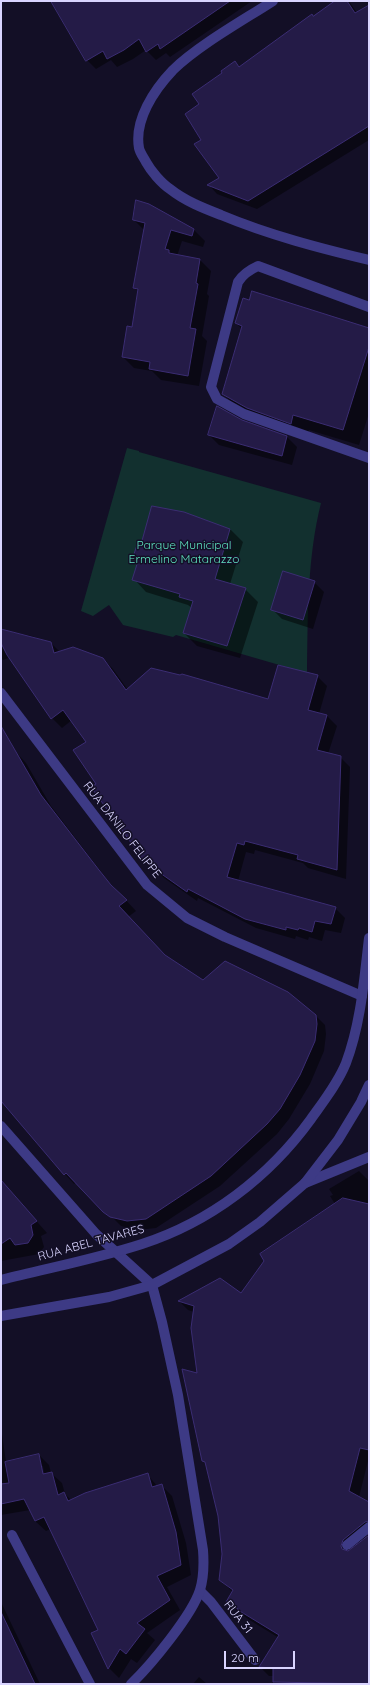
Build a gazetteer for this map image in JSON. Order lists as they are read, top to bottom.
{
  "streets": {
    "street": ["RUA DANILO FELIPPE", "RUA ABEL TAVARES", "RUA 31"]
  },
  "crossings": [
    ["RUA DANILO FELIPPE", "RUA ABEL TAVARES"]
  ],
  "parks": ["Parque Municipal Ermelino Matarazzo"],
  "scale_bar": "20 m"
}
